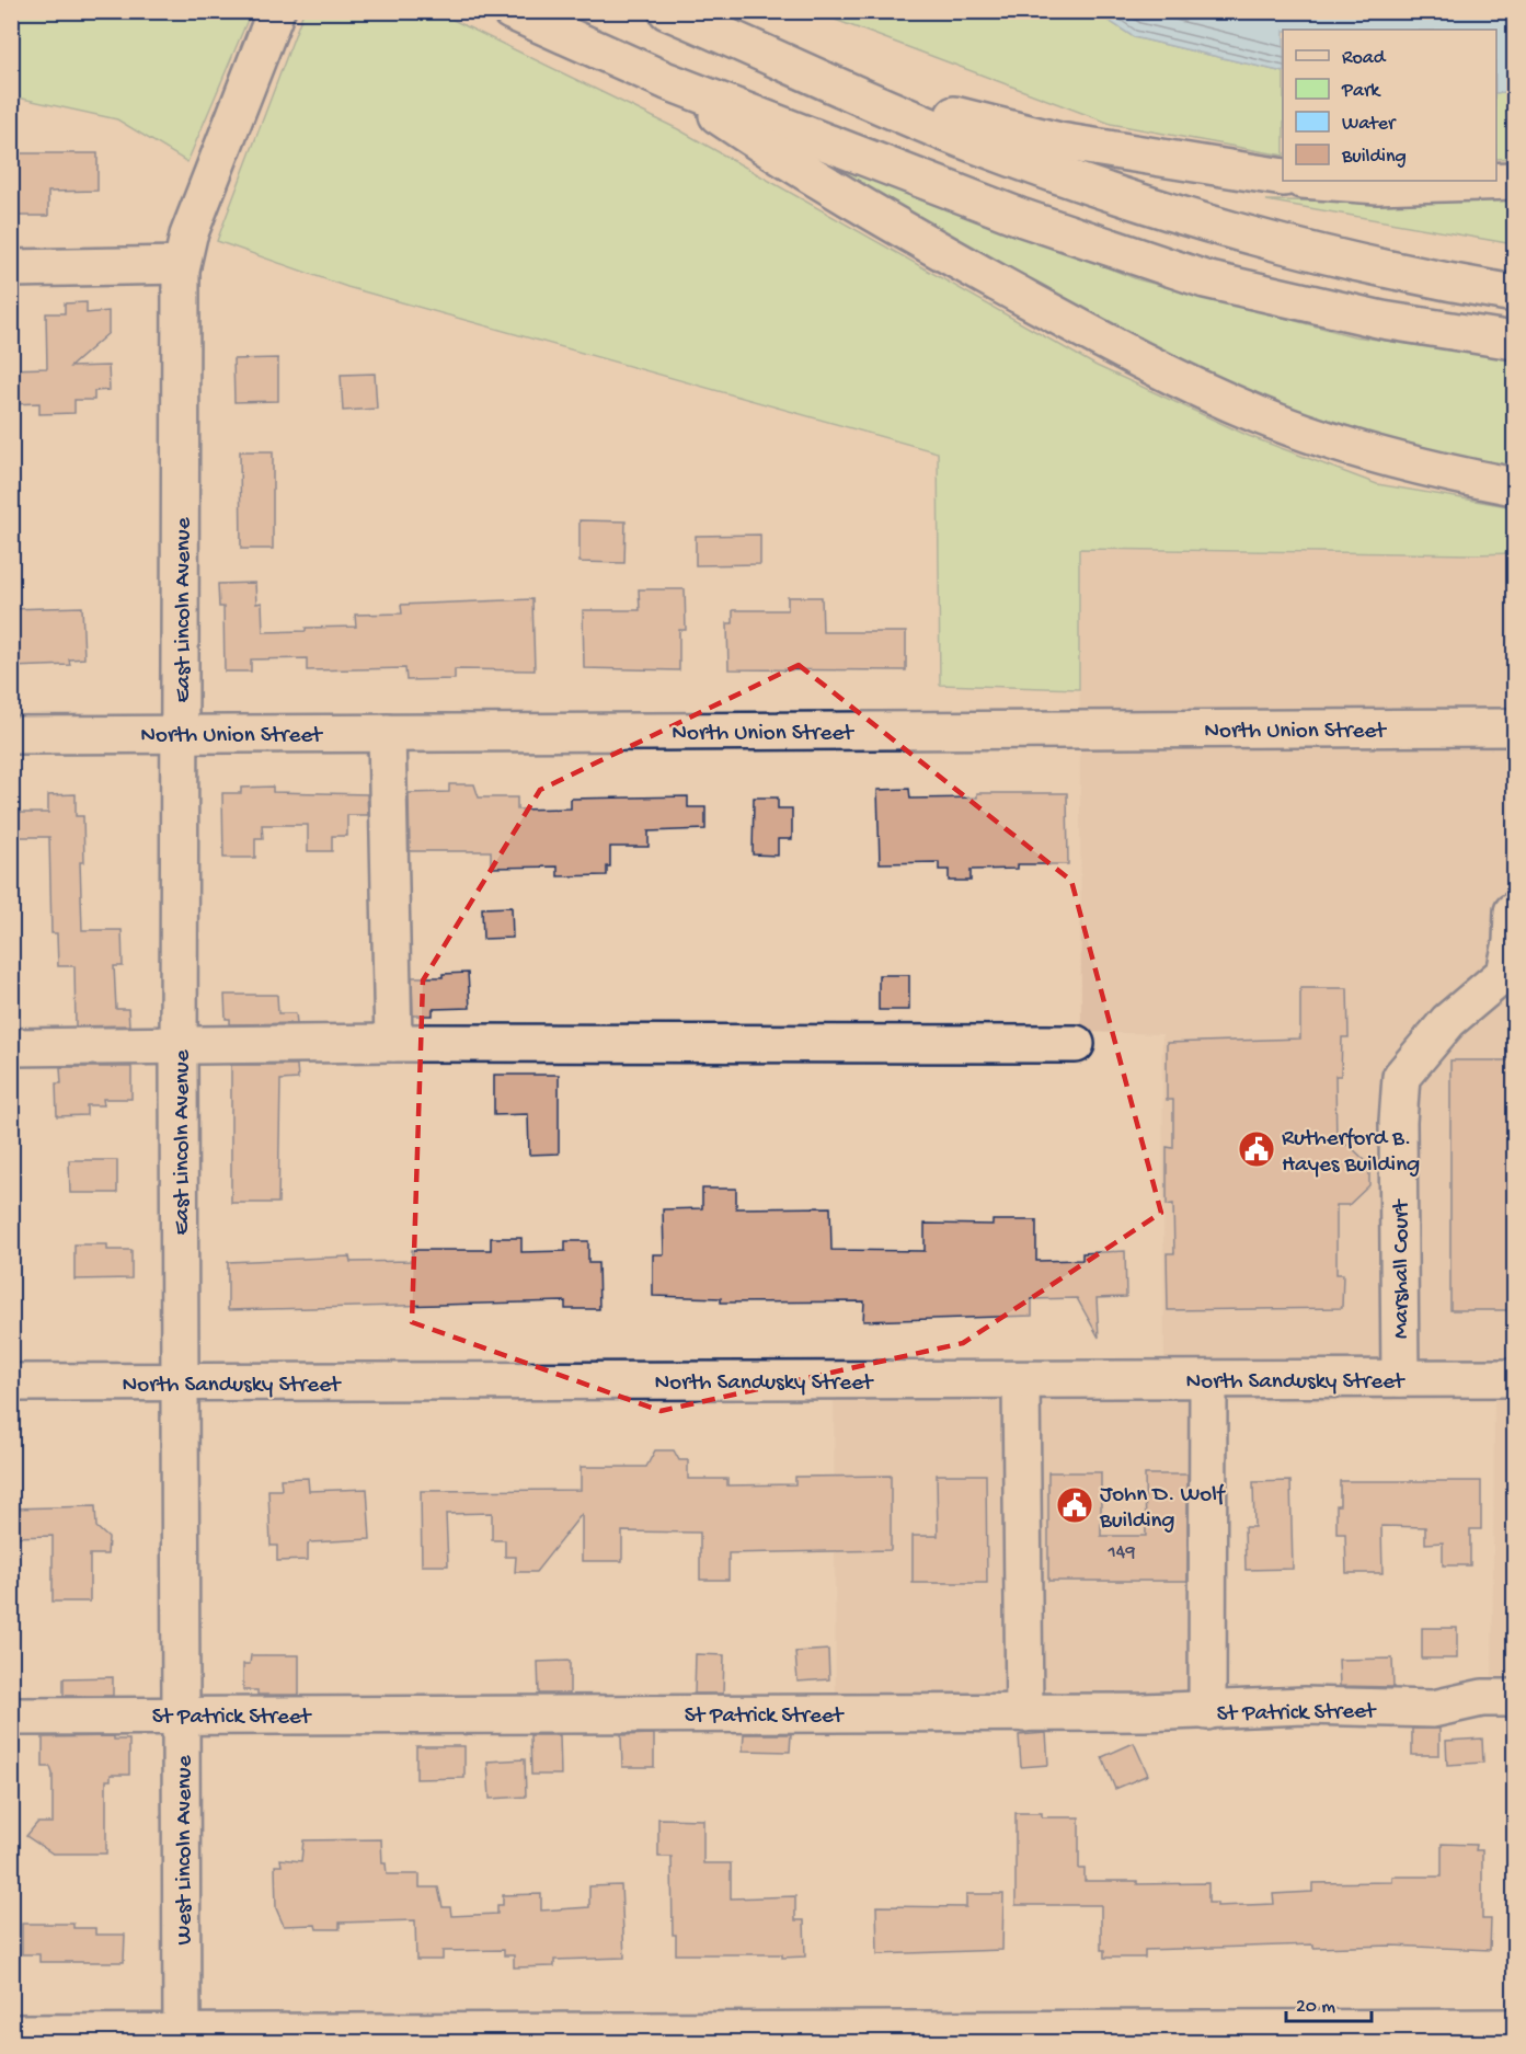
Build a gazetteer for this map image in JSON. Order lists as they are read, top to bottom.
{
  "streets": {
    "main road": [
      "East Lincoln Avenue",
      "North Union Street",
      "Marshall Court",
      "North Sandusky Street",
      "St Patrick Street",
      "West Lincoln Avenue"
    ]
  },
  "crossings": [
    ["East Lincoln Avenue", "North Union Street"],
    ["East Lincoln Avenue", "North Sandusky Street"],
    ["East Lincoln Avenue", "West Lincoln Avenue"],
    ["Marshall Court", "North Sandusky Street"],
    ["North Sandusky Street", "West Lincoln Avenue"],
    ["St Patrick Street", "West Lincoln Avenue"]
  ],
  "places": {
    "public building": ["Rutherford B. Hayes Building", "John D. Wolf Building"]
  },
  "house_numbers": ["149"],
  "legend": [
    "Road",
    "Park",
    "Water",
    "Building"
  ],
  "scale_bar": "20 m"
}
